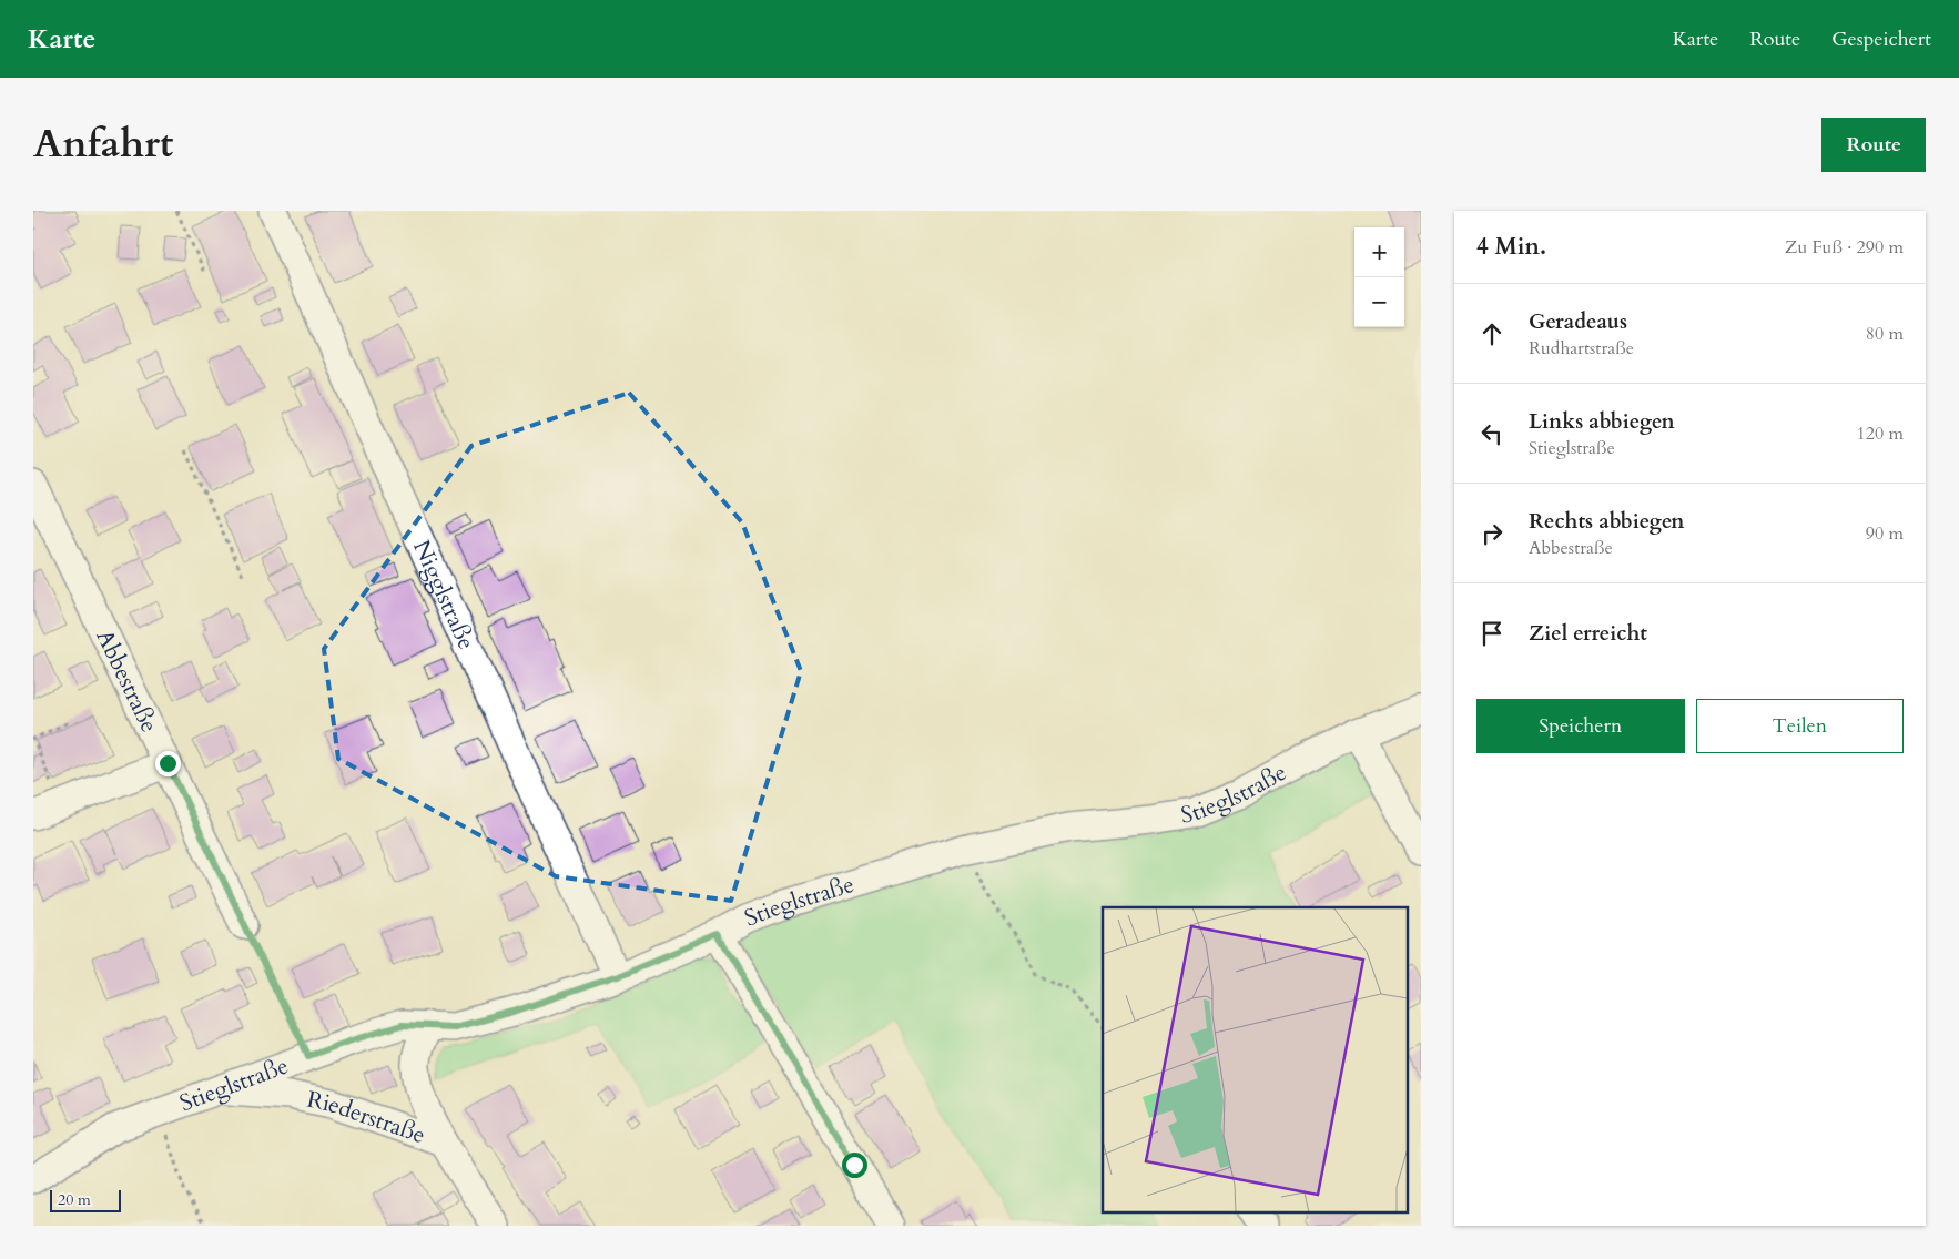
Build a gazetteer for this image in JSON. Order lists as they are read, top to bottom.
{
  "streets": {
    "street": [
      "Nigglstraße",
      "Abbestraße",
      "Stieglstraße",
      "Riederstraße"
    ]
  },
  "crossings": [
    ["Nigglstraße", "Stieglstraße"],
    ["Stieglstraße", "Riederstraße"]
  ],
  "scale_bar": "20 m",
  "page": {
    "header": "Karte",
    "nav": ["Karte", "Route", "Gespeichert"],
    "title": "Anfahrt",
    "buttons": [
      "Route",
      ["Speichern", "Teilen"]
    ],
    "heading": ["4 Min.", "Zu Fuß · 290 m"],
    "map_buttons": ["+", "−"],
    "list": [
      ["Geradeaus", "Rudhartstraße", "80 m"],
      ["Links abbiegen", "Stieglstraße", "120 m"],
      ["Rechts abbiegen", "Abbestraße", "90 m"],
      "Ziel erreicht"
    ],
    "scale": "20 m"
  }
}
